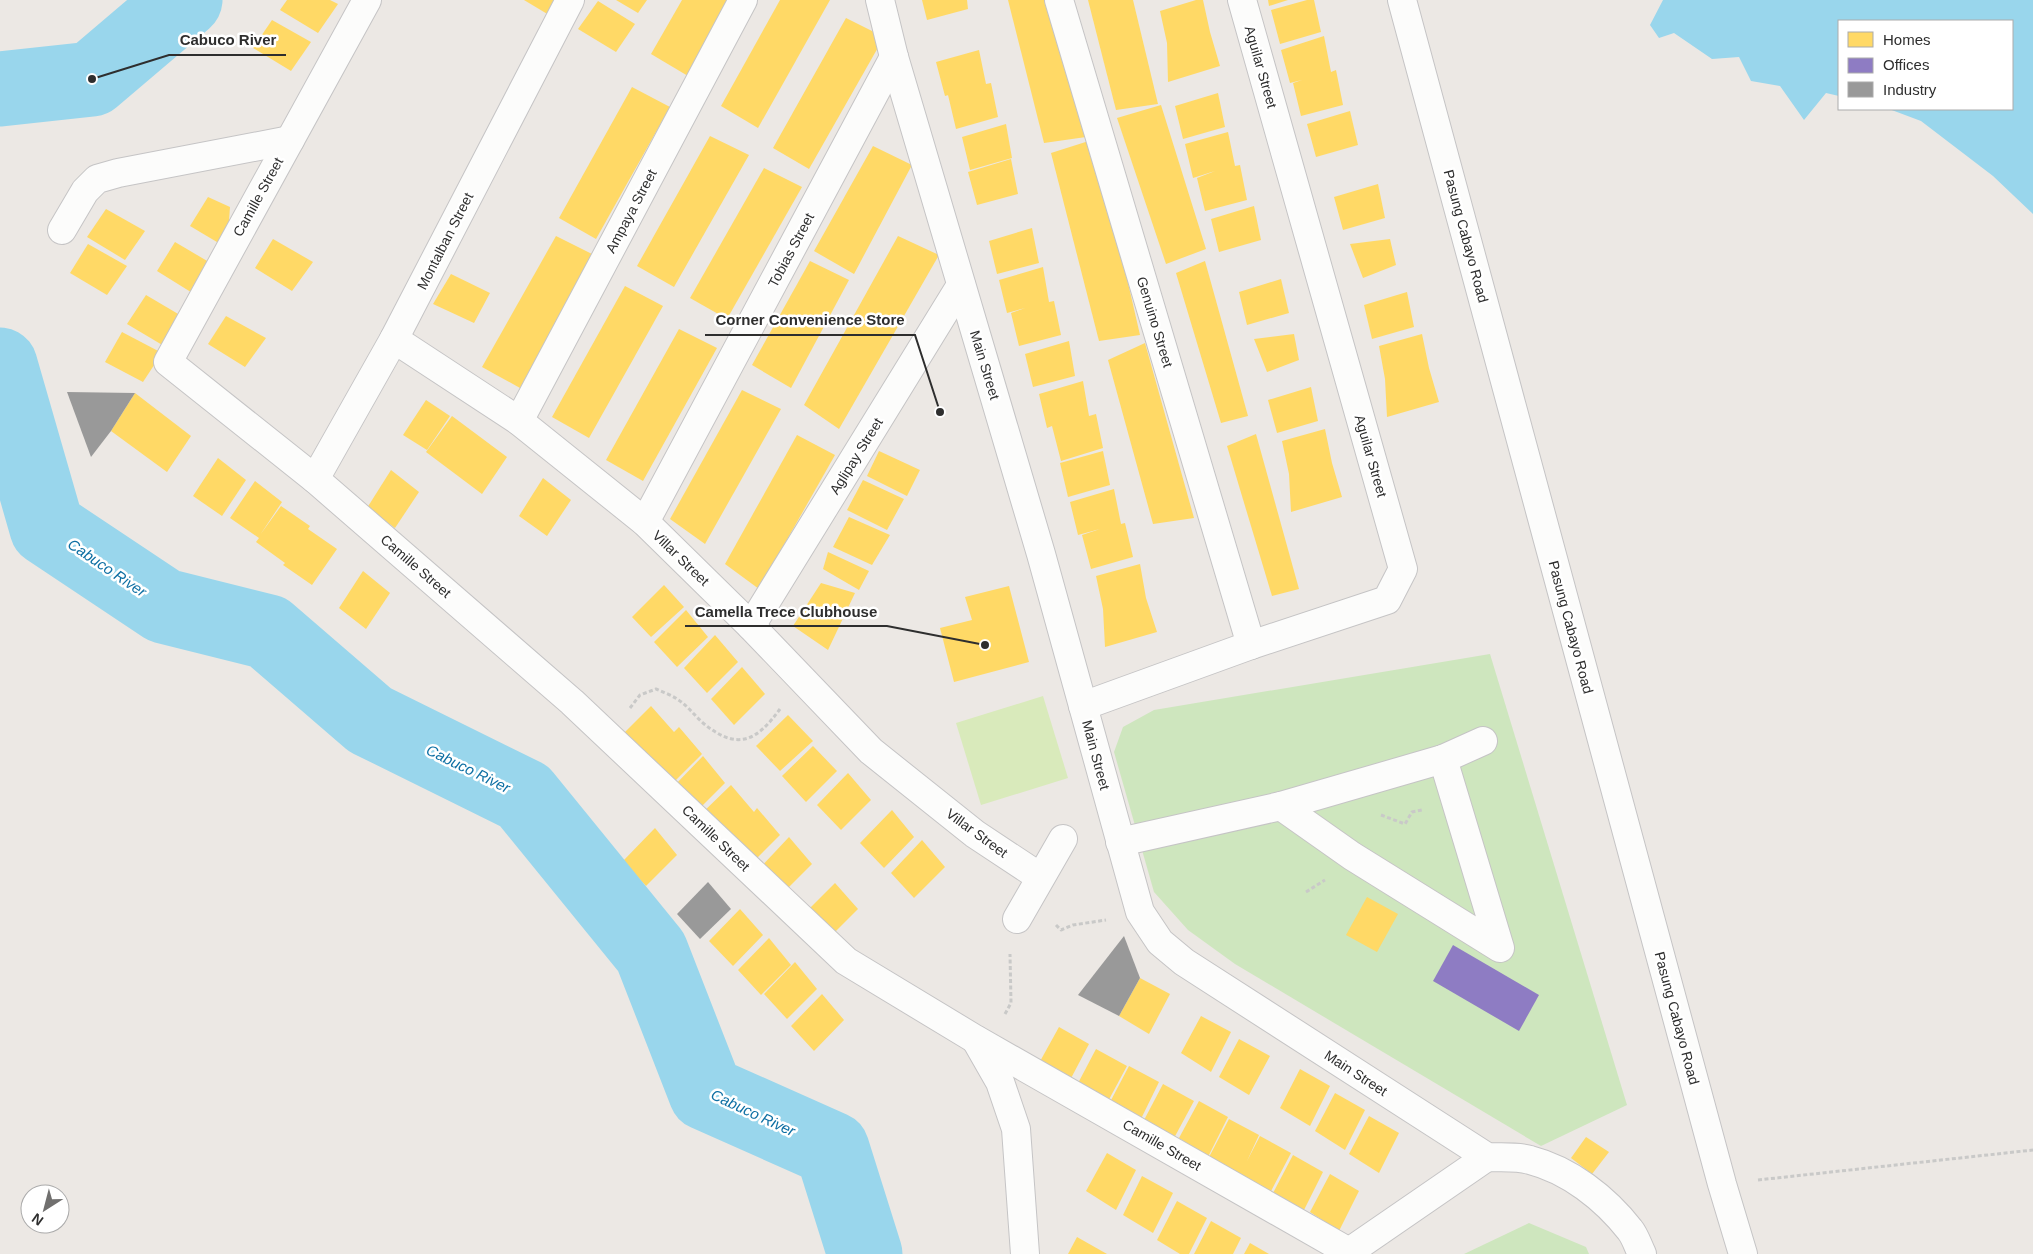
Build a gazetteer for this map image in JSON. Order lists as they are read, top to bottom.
{
  "streets": {
    "street": [
      "Aguilar Street",
      "Camille Street",
      "Ampaya Street",
      "Pasung Cabayo Road",
      "Montalban Street",
      "Tobias Street",
      "Genuino Street",
      "Main Street",
      "Aglipay Street",
      "Villar Street"
    ]
  },
  "crossings": [
    ["Aguilar Street", "Genuino Street"],
    ["Aguilar Street", "Main Street"],
    ["Camille Street", "Montalban Street"],
    ["Camille Street", "Main Street"],
    ["Ampaya Street", "Villar Street"],
    ["Montalban Street", "Villar Street"],
    ["Tobias Street", "Main Street"],
    ["Tobias Street", "Villar Street"],
    ["Main Street", "Aglipay Street"],
    ["Aglipay Street", "Villar Street"]
  ],
  "water": ["Cabuco River"],
  "places": ["Cabuco River", "Corner Convenience Store", "Camella Trece Clubhouse"],
  "legend": ["Homes", "Offices", "Industry"],
  "north": "bottom left"
}
